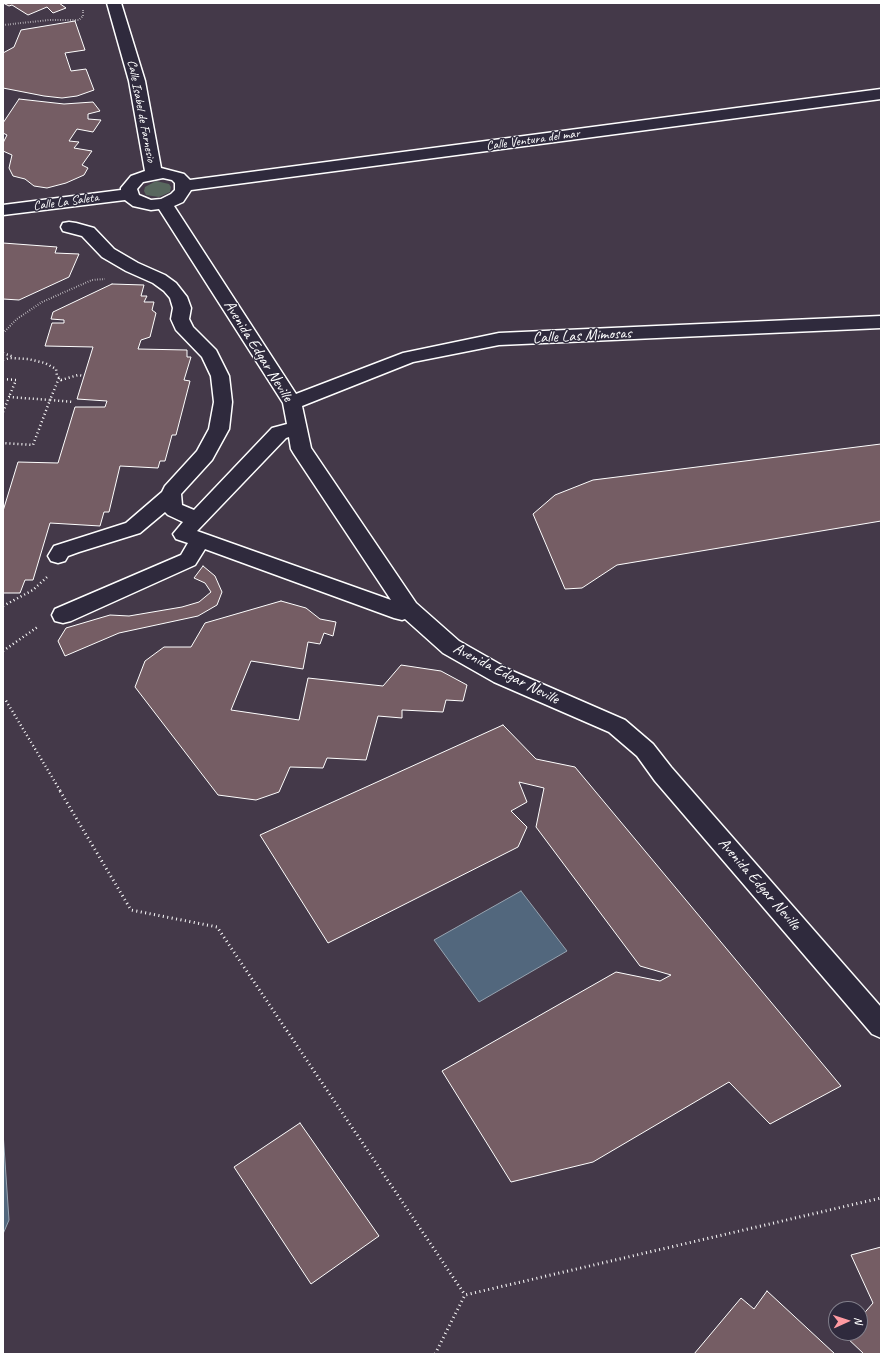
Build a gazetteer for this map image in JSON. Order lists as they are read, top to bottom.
{
  "streets": {
    "street": [
      "Calle Isabel de Farnesio",
      "Calle Ventura del mar",
      "Calle La Saleta",
      "Calle Las Mimosas",
      "Avenida Edgar Neville"
    ]
  },
  "crossings": [
    ["Calle Isabel de Farnesio", "Calle Ventura del mar"],
    ["Calle Isabel de Farnesio", "Calle La Saleta"],
    ["Calle Isabel de Farnesio", "Avenida Edgar Neville"],
    ["Calle Ventura del mar", "Calle La Saleta"],
    ["Calle Ventura del mar", "Avenida Edgar Neville"],
    ["Calle La Saleta", "Avenida Edgar Neville"],
    ["Calle Las Mimosas", "Avenida Edgar Neville"]
  ],
  "north": "right"
}
